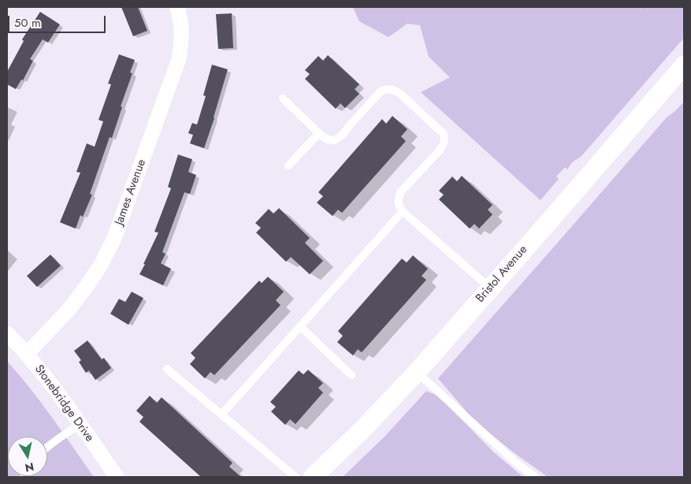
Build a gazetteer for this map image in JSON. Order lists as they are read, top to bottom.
{
  "streets": {
    "street": ["James Avenue", "Bristol Avenue", "Stonebridge Drive"]
  },
  "crossings": [
    ["James Avenue", "Stonebridge Drive"]
  ],
  "scale_bar": "50 m",
  "north": "bottom"
}
